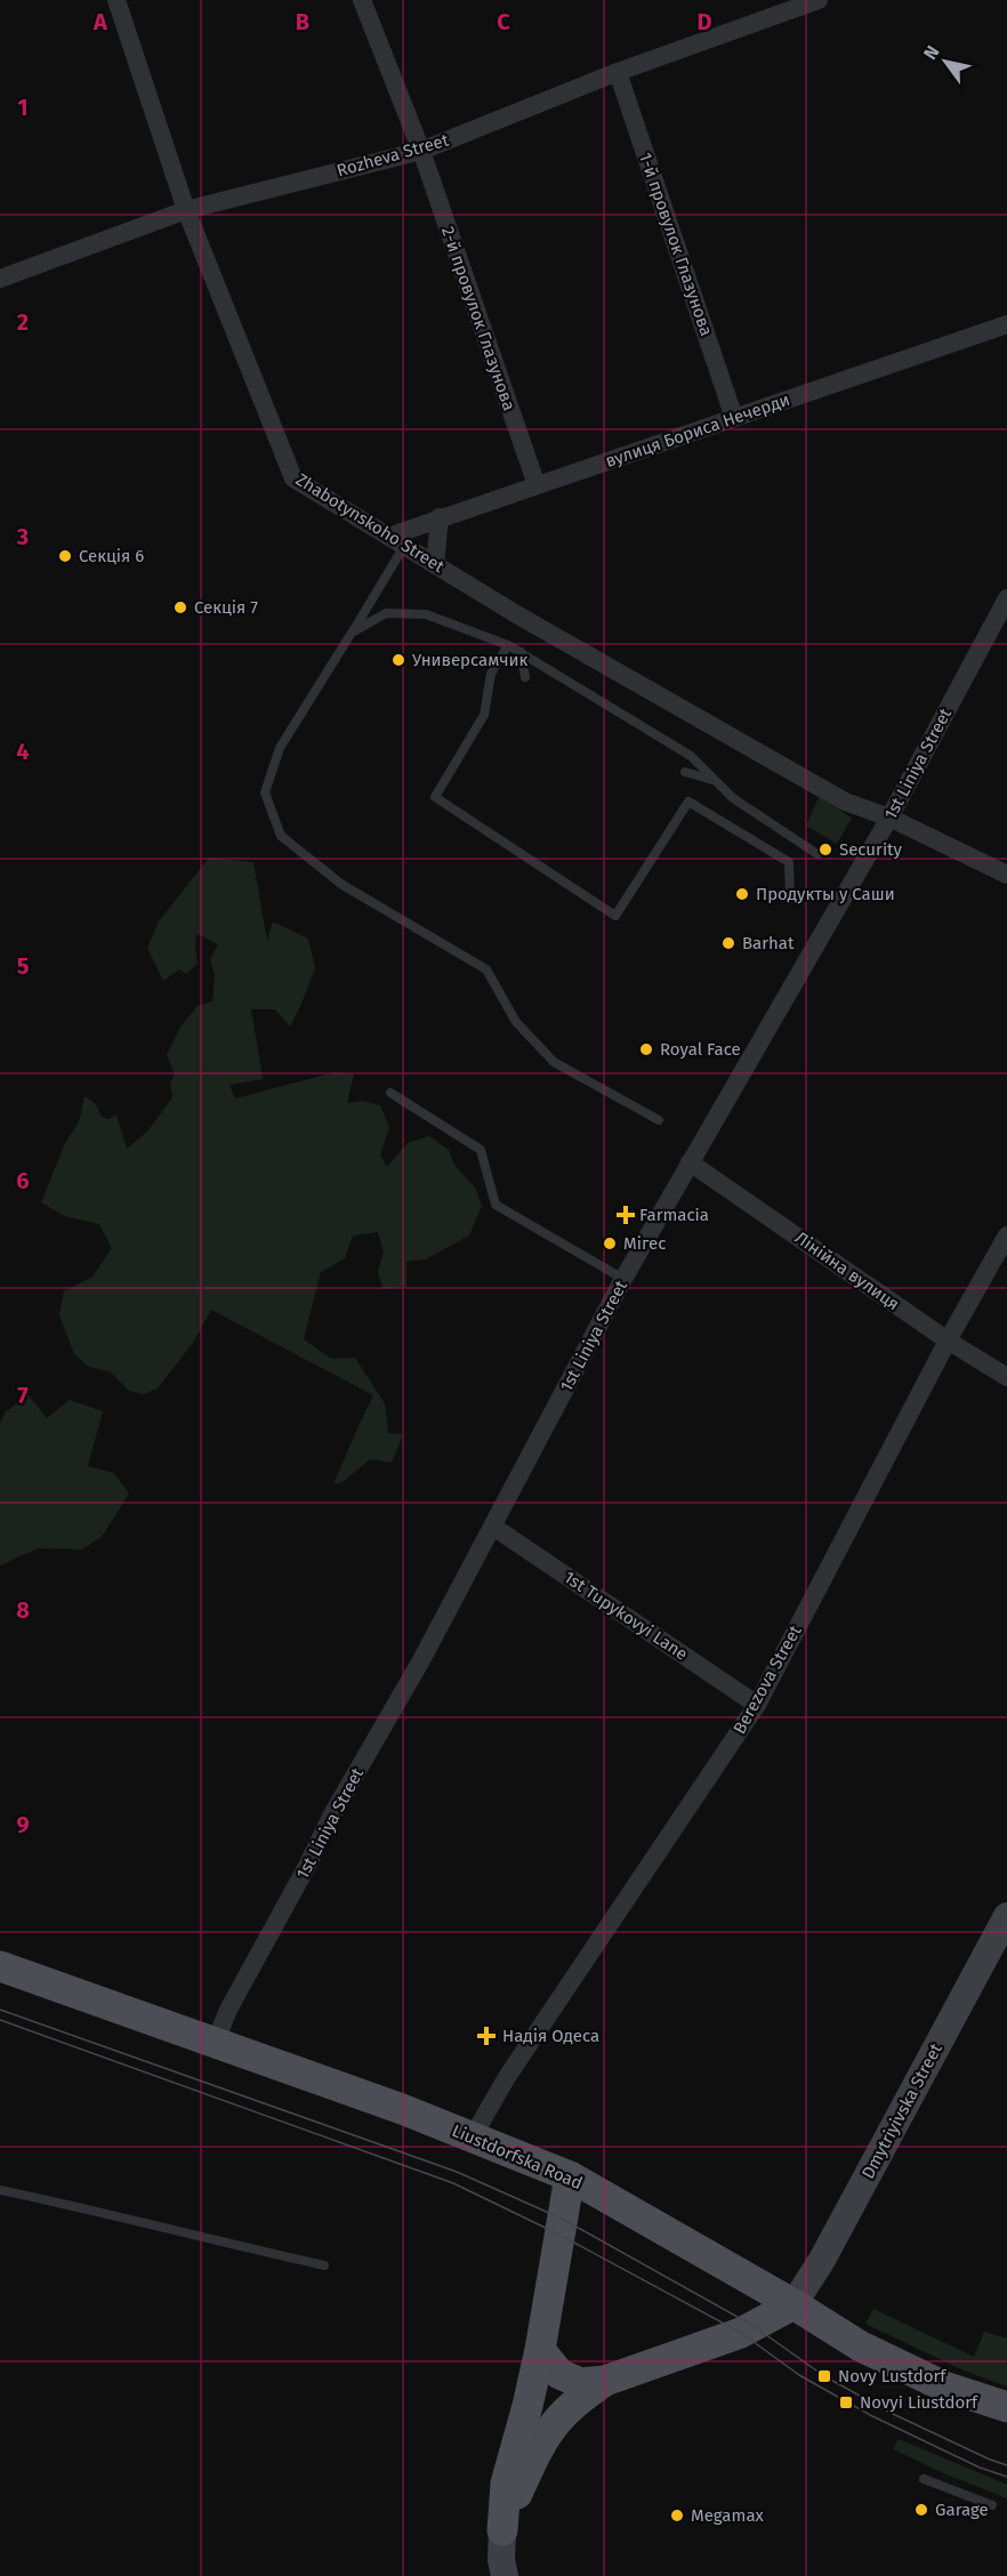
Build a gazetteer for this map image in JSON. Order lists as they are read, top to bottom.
{
  "streets": {
    "main road": ["Dmytriyivska Street", "Liustdorfska Road"],
    "street": [
      "Rozheva Street",
      "1-й провулок Глазунова",
      "2-й провулок Глазунова",
      "вулиця Бориса Нечерди",
      "Zhabotynskoho Street",
      "1st Liniya Street",
      "Лінійна вулиця",
      "1st Tupykovyi Lane",
      "Berezova Street"
    ]
  },
  "crossings": [
    ["Rozheva Street", "1-й провулок Глазунова"],
    ["Rozheva Street", "2-й провулок Глазунова"],
    ["Rozheva Street", "Zhabotynskoho Street"],
    ["1-й провулок Глазунова", "вулиця Бориса Нечерди"],
    ["2-й провулок Глазунова", "вулиця Бориса Нечерди"],
    ["вулиця Бориса Нечерди", "Zhabotynskoho Street"],
    ["Zhabotynskoho Street", "1st Liniya Street"],
    ["1st Liniya Street", "Лінійна вулиця"],
    ["1st Liniya Street", "1st Tupykovyi Lane"],
    ["1st Liniya Street", "Liustdorfska Road"],
    ["Лінійна вулиця", "Berezova Street"],
    ["1st Tupykovyi Lane", "Berezova Street"],
    ["Berezova Street", "Liustdorfska Road"],
    ["Dmytriyivska Street", "Liustdorfska Road"]
  ],
  "places": {
    "other": [
      "Секція 6",
      "Секція 7",
      "Универсамчик",
      "Security",
      "Продукты у Саши",
      "Barhat",
      "Royal Face",
      "Мігес",
      "Garage",
      "Megamax"
    ],
    "health": ["Farmacia", "Надія Одеса"],
    "transit": ["Novy Lustdorf", "Novyi Liustdorf"]
  },
  "north": "top left",
  "grid": {
    "columns": [
      "A",
      "B",
      "C",
      "D"
    ],
    "rows": [
      "1",
      "2",
      "3",
      "4",
      "5",
      "6",
      "7",
      "8",
      "9"
    ]
  }
}
